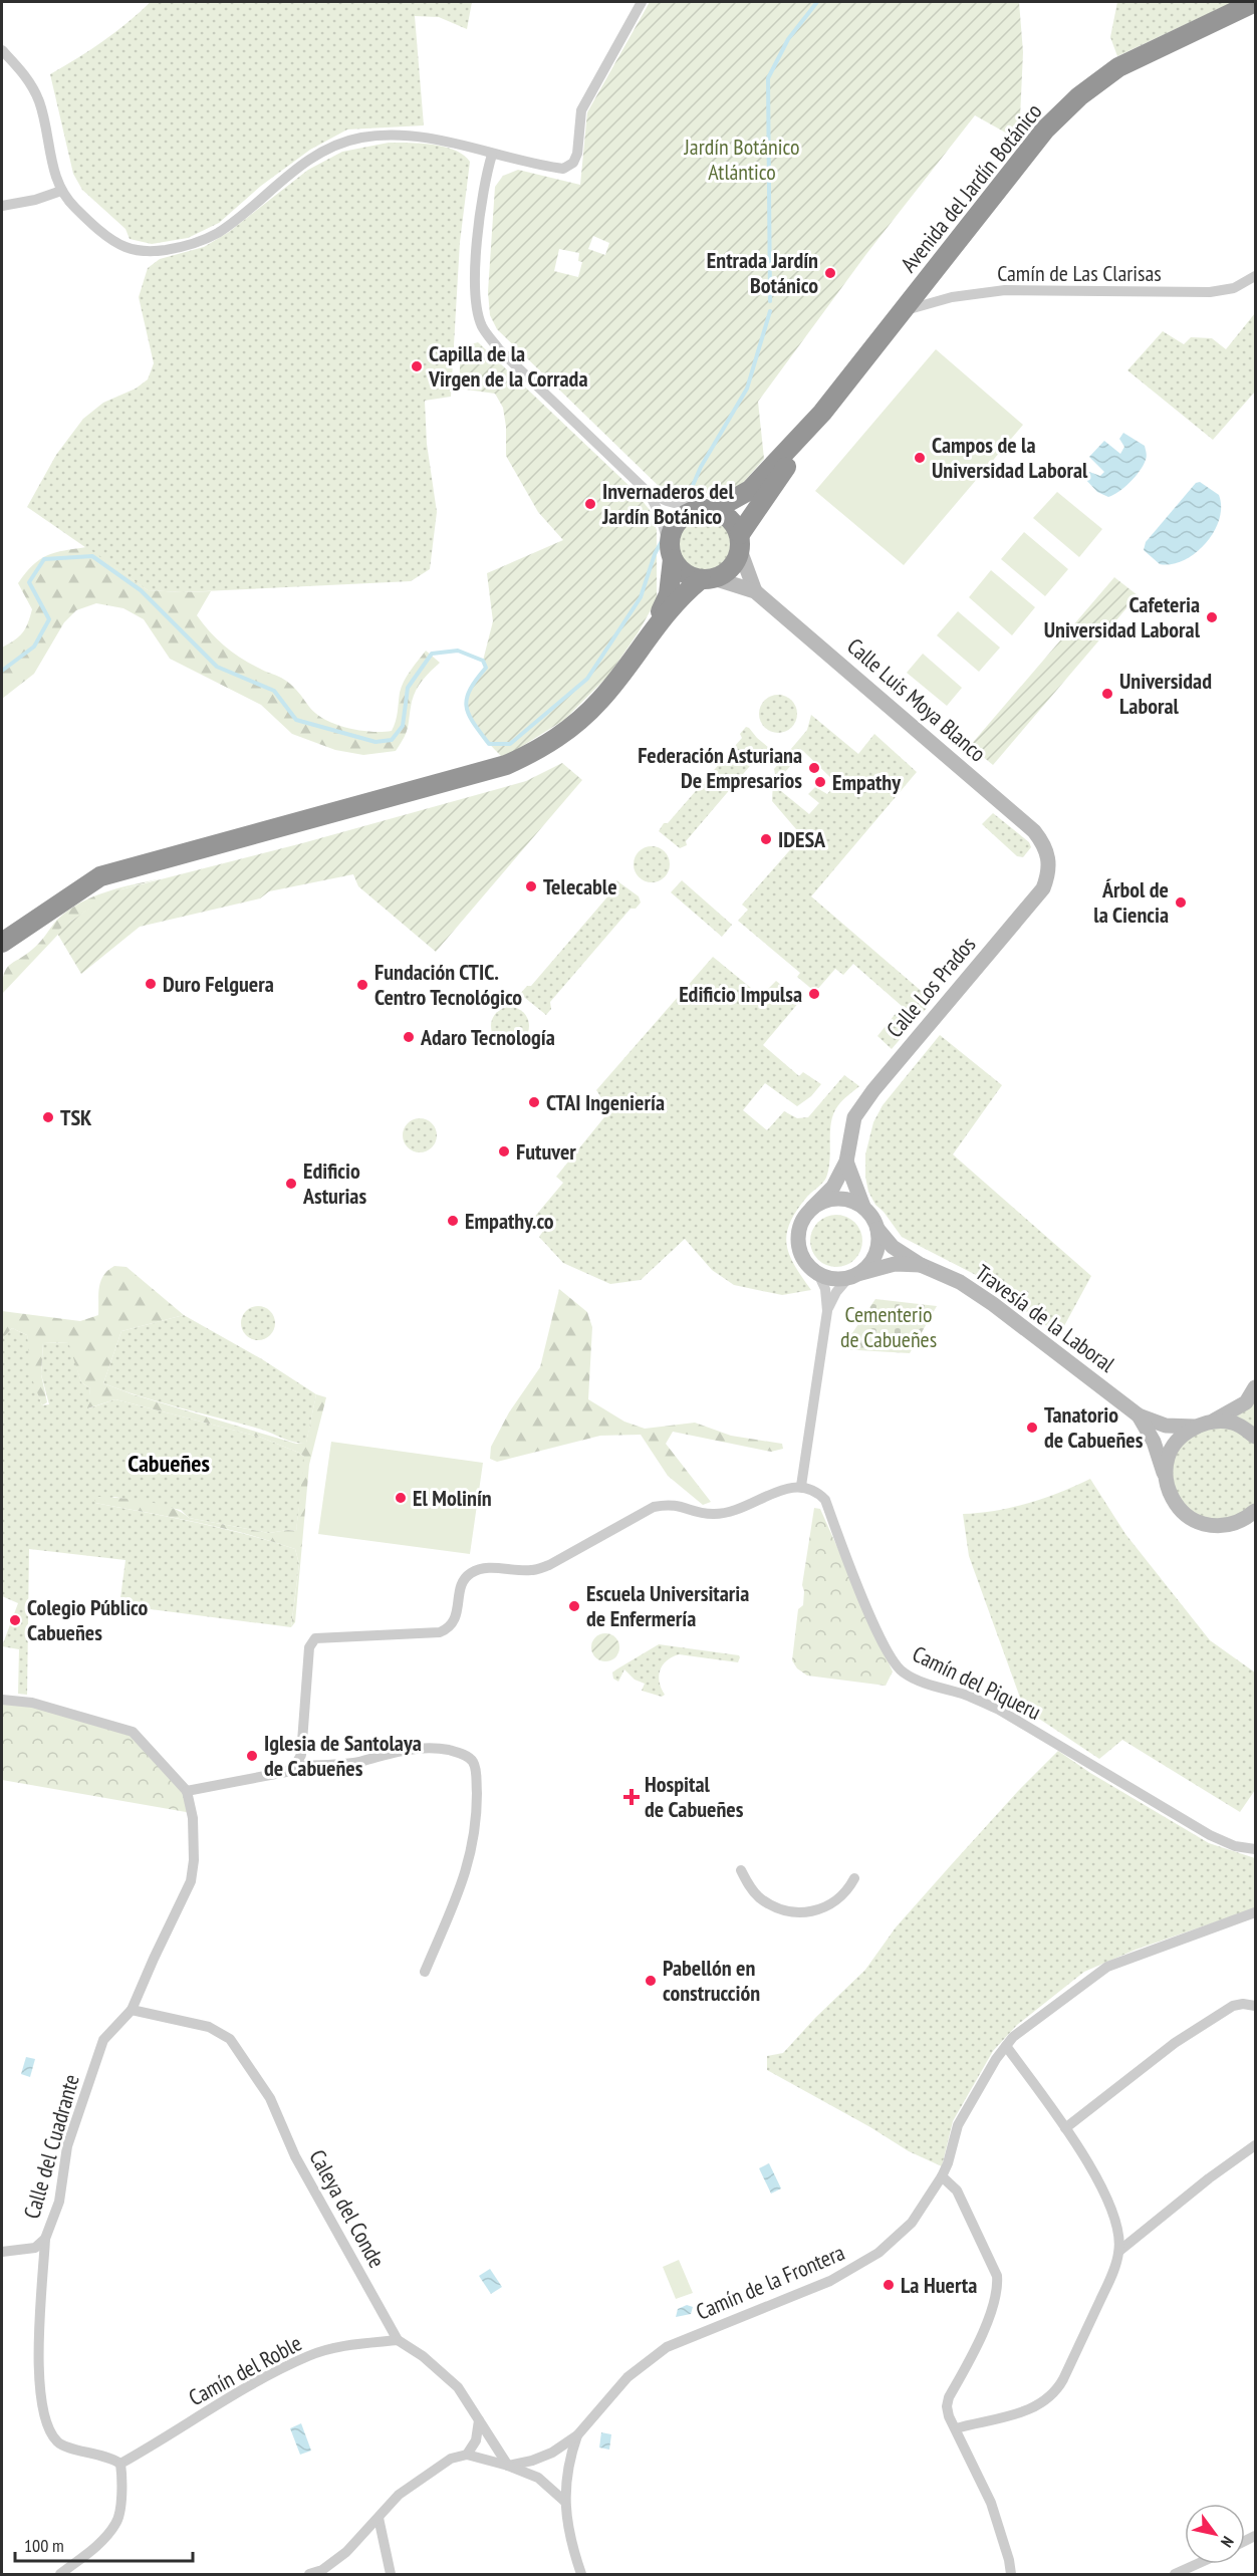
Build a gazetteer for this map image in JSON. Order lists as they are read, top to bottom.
{
  "streets": {
    "highway": ["Avenida del Jardín Botánico"],
    "street": [
      "Camín de Las Clarisas",
      "Calle Luis Moya Blanco",
      "Calle Los Prados",
      "Travesía de la Laboral",
      "Camín del Piqueru",
      "Calle del Cuadrante",
      "Caleya del Conde",
      "Camín de la Frontera",
      "Camín del Roble"
    ]
  },
  "crossings": [
    ["Avenida del Jardín Botánico", "Camín de Las Clarisas"],
    ["Avenida del Jardín Botánico", "Calle Luis Moya Blanco"],
    ["Calle Luis Moya Blanco", "Calle Los Prados"],
    ["Calle Los Prados", "Travesía de la Laboral"],
    ["Calle del Cuadrante", "Caleya del Conde"],
    ["Caleya del Conde", "Camín del Roble"]
  ],
  "districts": ["Cabueñes"],
  "parks": ["Jardín Botánico Atlántico", "Cementerio de Cabueñes"],
  "places": {
    "other": [
      "Entrada Jardín Botánico",
      "Capilla de la Virgen de la Corrada",
      "Campos de la Universidad Laboral",
      "Invernaderos del Jardín Botánico",
      "Cafeteria Universidad Laboral",
      "Universidad Laboral",
      "Federación Asturiana De Empresarios",
      "Empathy",
      "IDESA",
      "Telecable",
      "Árbol de la Ciencia",
      "Duro Felguera",
      "Fundación CTIC. Centro Tecnológico",
      "Edificio Impulsa",
      "Adaro Tecnología",
      "CTAI Ingeniería",
      "TSK",
      "Futuver",
      "Edificio Asturias",
      "Empathy.co",
      "Tanatorio de Cabueñes",
      "El Molinín",
      "Escuela Universitaria de Enfermería",
      "Colegio Público Cabueñes",
      "Iglesia de Santolaya de Cabueñes",
      "Pabellón en construcción",
      "La Huerta"
    ],
    "health": ["Hospital de Cabueñes"]
  },
  "scale_bar": "100 m",
  "north": "bottom right"
}
